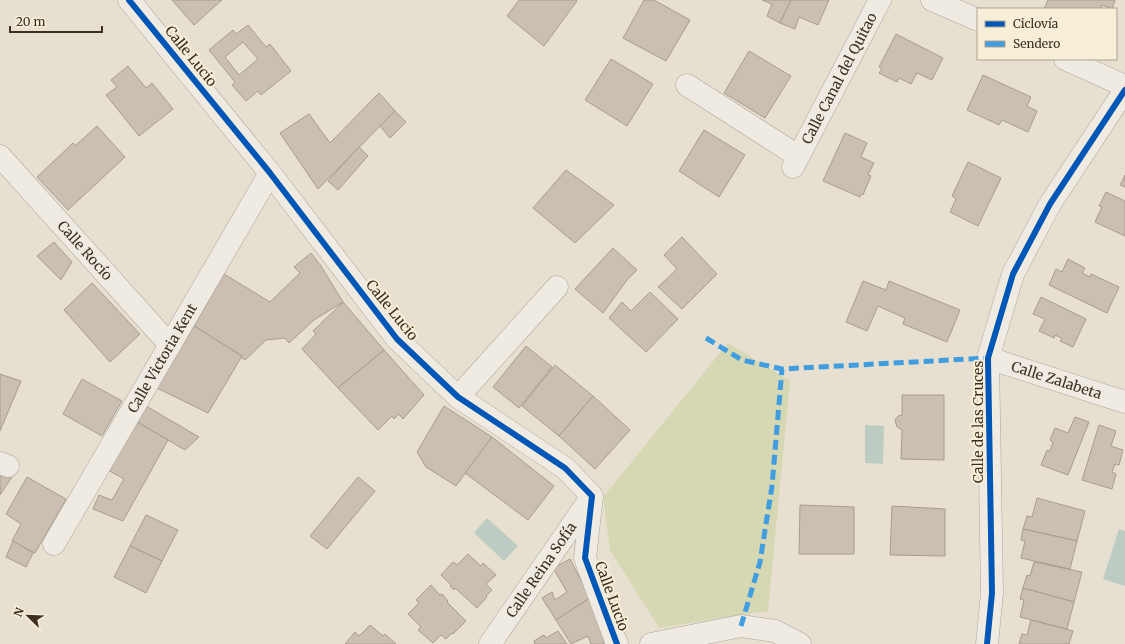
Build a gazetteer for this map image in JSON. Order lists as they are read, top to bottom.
{
  "streets": {
    "street": [
      "Calle Lucio",
      "Calle Canal del Quitao",
      "Calle Rocío",
      "Calle Victoria Kent",
      "Calle Zalabeta",
      "Calle de las Cruces",
      "Calle Reina Sofía"
    ]
  },
  "crossings": [
    ["Calle Lucio", "Calle Victoria Kent"],
    ["Calle Lucio", "Calle Reina Sofía"],
    ["Calle Rocío", "Calle Victoria Kent"],
    ["Calle Zalabeta", "Calle de las Cruces"]
  ],
  "legend": ["Ciclovía", "Sendero"],
  "scale_bar": "20 m",
  "north": "top left"
}
